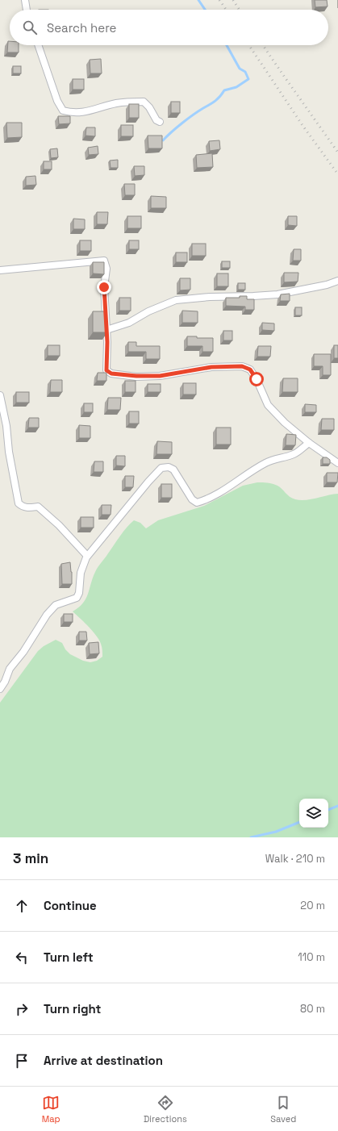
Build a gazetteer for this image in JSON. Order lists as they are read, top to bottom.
{
  "page": {
    "search": "Search here",
    "heading": ["3 min", "Walk · 210 m"],
    "list": [
      ["Continue", "20 m"],
      ["Turn left", "110 m"],
      ["Turn right", "80 m"],
      "Arrive at destination"
    ],
    "nav": ["Map", "Directions", "Saved"]
  }
}
